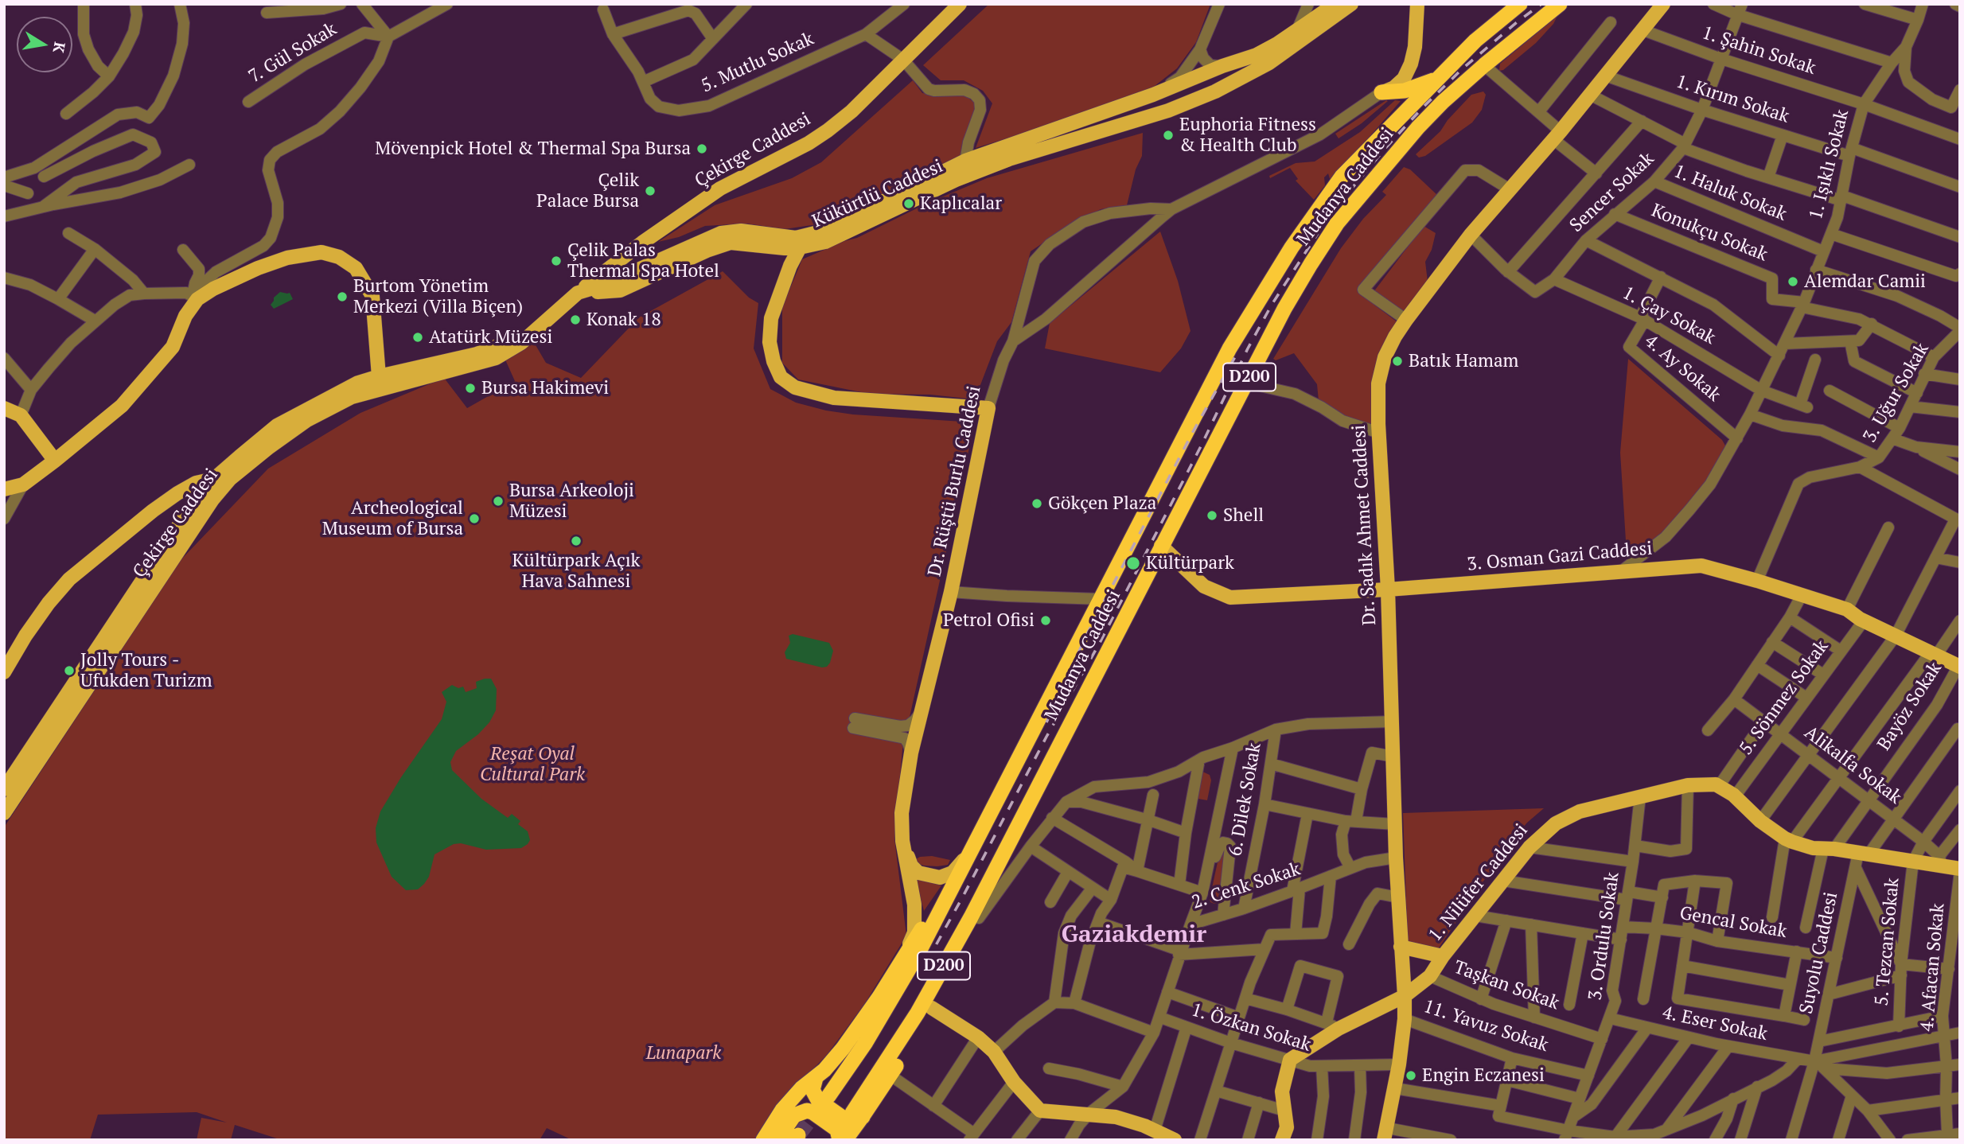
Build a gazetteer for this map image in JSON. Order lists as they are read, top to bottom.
{
  "streets": {
    "highway": ["Mudanya Caddesi", "D200"],
    "main road": [
      "Çekirge Caddesi",
      "Kükürtlü Caddesi",
      "Dr. Rüştü Burlu Caddesi",
      "Dr. Sadık Ahmet Caddesi",
      "3. Osman Gazi Caddesi",
      "1. Nilüfer Caddesi"
    ],
    "street": [
      "1. Şahin Sokak",
      "7. Gül Sokak",
      "5. Mutlu Sokak",
      "1. Kırım Sokak",
      "1. Işıklı Sokak",
      "Sencer Sokak",
      "1. Haluk Sokak",
      "Konukçu Sokak",
      "1. Çay Sokak",
      "4. Ay Sokak",
      "3. Uğur Sokak",
      "5. Sönmez Sokak",
      "Bayöz Sokak",
      "Alikalfa Sokak",
      "6. Dilek Sokak",
      "2. Cenk Sokak",
      "Gencal Sokak",
      "3. Ordulu Sokak",
      "5. Tezcan Sokak",
      "Suyolu Caddesi",
      "4. Afacan Sokak",
      "Taşkan Sokak",
      "4. Eser Sokak",
      "11. Yavuz Sokak",
      "1. Özkan Sokak"
    ]
  },
  "crossings": [
    ["1. Şahin Sokak", "1. Işıklı Sokak"],
    ["1. Şahin Sokak", "Sencer Sokak"],
    ["1. Şahin Sokak", "Dr. Sadık Ahmet Caddesi"],
    ["1. Kırım Sokak", "1. Işıklı Sokak"],
    ["1. Kırım Sokak", "Sencer Sokak"],
    ["1. Kırım Sokak", "Dr. Sadık Ahmet Caddesi"],
    ["Çekirge Caddesi", "Kükürtlü Caddesi"],
    ["1. Işıklı Sokak", "1. Haluk Sokak"],
    ["1. Işıklı Sokak", "Konukçu Sokak"],
    ["1. Işıklı Sokak", "1. Çay Sokak"],
    ["1. Işıklı Sokak", "4. Ay Sokak"],
    ["1. Işıklı Sokak", "3. Osman Gazi Caddesi"],
    ["Mudanya Caddesi", "3. Osman Gazi Caddesi"],
    ["Sencer Sokak", "1. Haluk Sokak"],
    ["Sencer Sokak", "Konukçu Sokak"],
    ["Sencer Sokak", "1. Çay Sokak"],
    ["1. Çay Sokak", "4. Ay Sokak"],
    ["3. Uğur Sokak", "3. Osman Gazi Caddesi"],
    ["Dr. Sadık Ahmet Caddesi", "3. Osman Gazi Caddesi"],
    ["Dr. Sadık Ahmet Caddesi", "1. Nilüfer Caddesi"],
    ["Dr. Sadık Ahmet Caddesi", "2. Cenk Sokak"],
    ["Dr. Sadık Ahmet Caddesi", "11. Yavuz Sokak"],
    ["Dr. Sadık Ahmet Caddesi", "1. Özkan Sokak"],
    ["3. Osman Gazi Caddesi", "5. Sönmez Sokak"],
    ["3. Osman Gazi Caddesi", "Bayöz Sokak"],
    ["5. Sönmez Sokak", "Alikalfa Sokak"],
    ["Bayöz Sokak", "Alikalfa Sokak"],
    ["6. Dilek Sokak", "2. Cenk Sokak"],
    ["1. Nilüfer Caddesi", "3. Ordulu Sokak"],
    ["1. Nilüfer Caddesi", "Taşkan Sokak"],
    ["1. Nilüfer Caddesi", "1. Özkan Sokak"],
    ["2. Cenk Sokak", "1. Özkan Sokak"],
    ["Gencal Sokak", "3. Ordulu Sokak"],
    ["Gencal Sokak", "Suyolu Caddesi"],
    ["3. Ordulu Sokak", "Taşkan Sokak"],
    ["3. Ordulu Sokak", "4. Eser Sokak"],
    ["3. Ordulu Sokak", "11. Yavuz Sokak"],
    ["Suyolu Caddesi", "4. Eser Sokak"]
  ],
  "districts": ["Gaziakdemir"],
  "parks": ["Reşat Oyal Cultural Park", "Lunapark"],
  "places": [
    "Euphoria Fitness & Health Club",
    "Mövenpick Hotel & Thermal Spa Bursa",
    "Çelik Palace Bursa",
    "Kaplıcalar",
    "Çelik Palas Thermal Spa Hotel",
    "Alemdar Camii",
    "Burtom Yönetim Merkezi (Villa Biçen)",
    "Konak 18",
    "Atatürk Müzesi",
    "Batık Hamam",
    "Bursa Hakimevi",
    "Bursa Arkeoloji Müzesi",
    "Gökçen Plaza",
    "Shell",
    "Archeological Museum of Bursa",
    "Kültürpark Açık Hava Sahnesi",
    "Kültürpark",
    "Petrol Ofisi",
    "Jolly Tours - Ufukden Turizm",
    "Engin Eczanesi"
  ],
  "north": "right"
}
